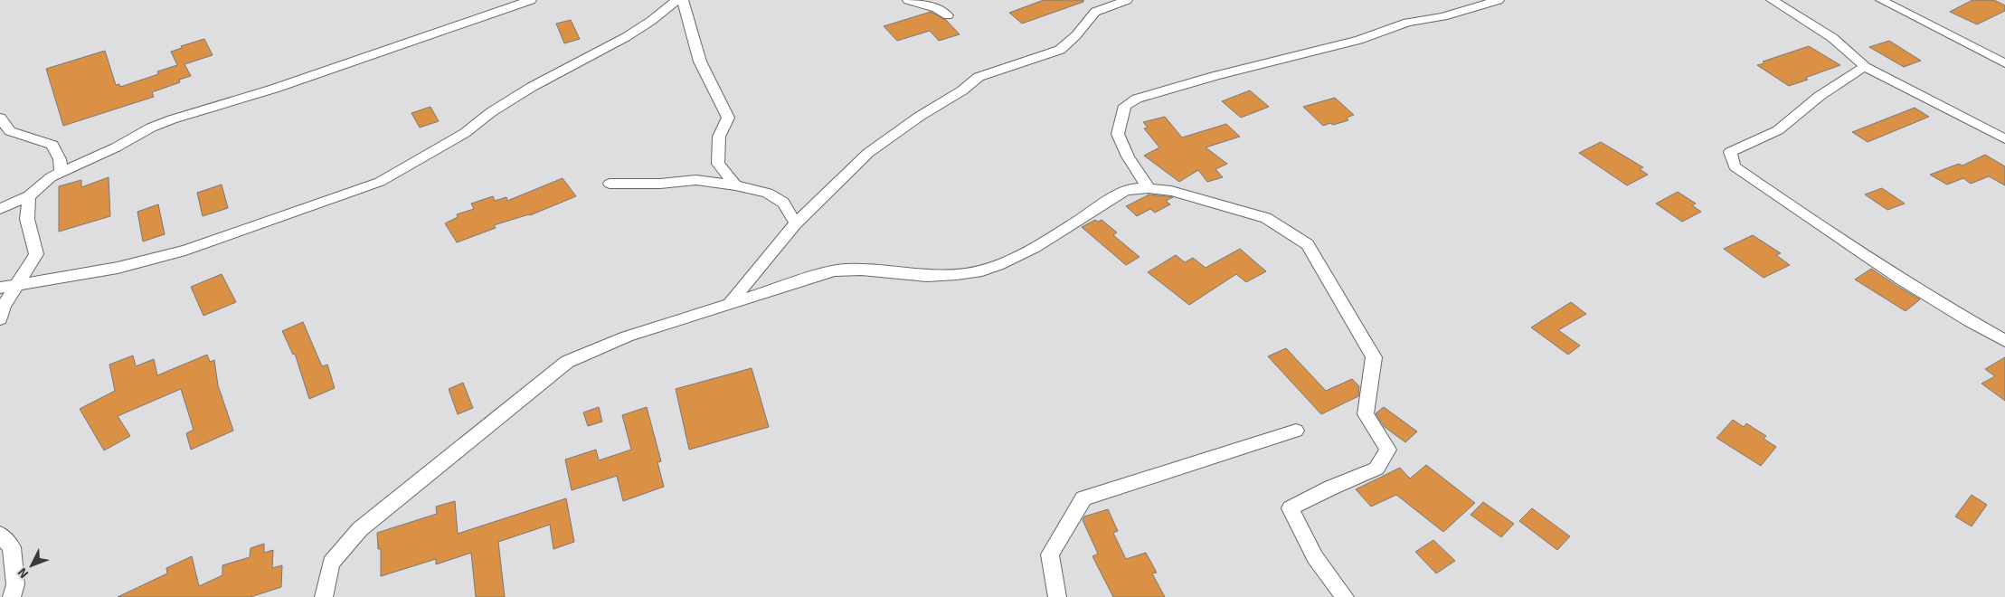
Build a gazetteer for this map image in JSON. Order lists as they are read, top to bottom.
{
  "north": "bottom left"
}
